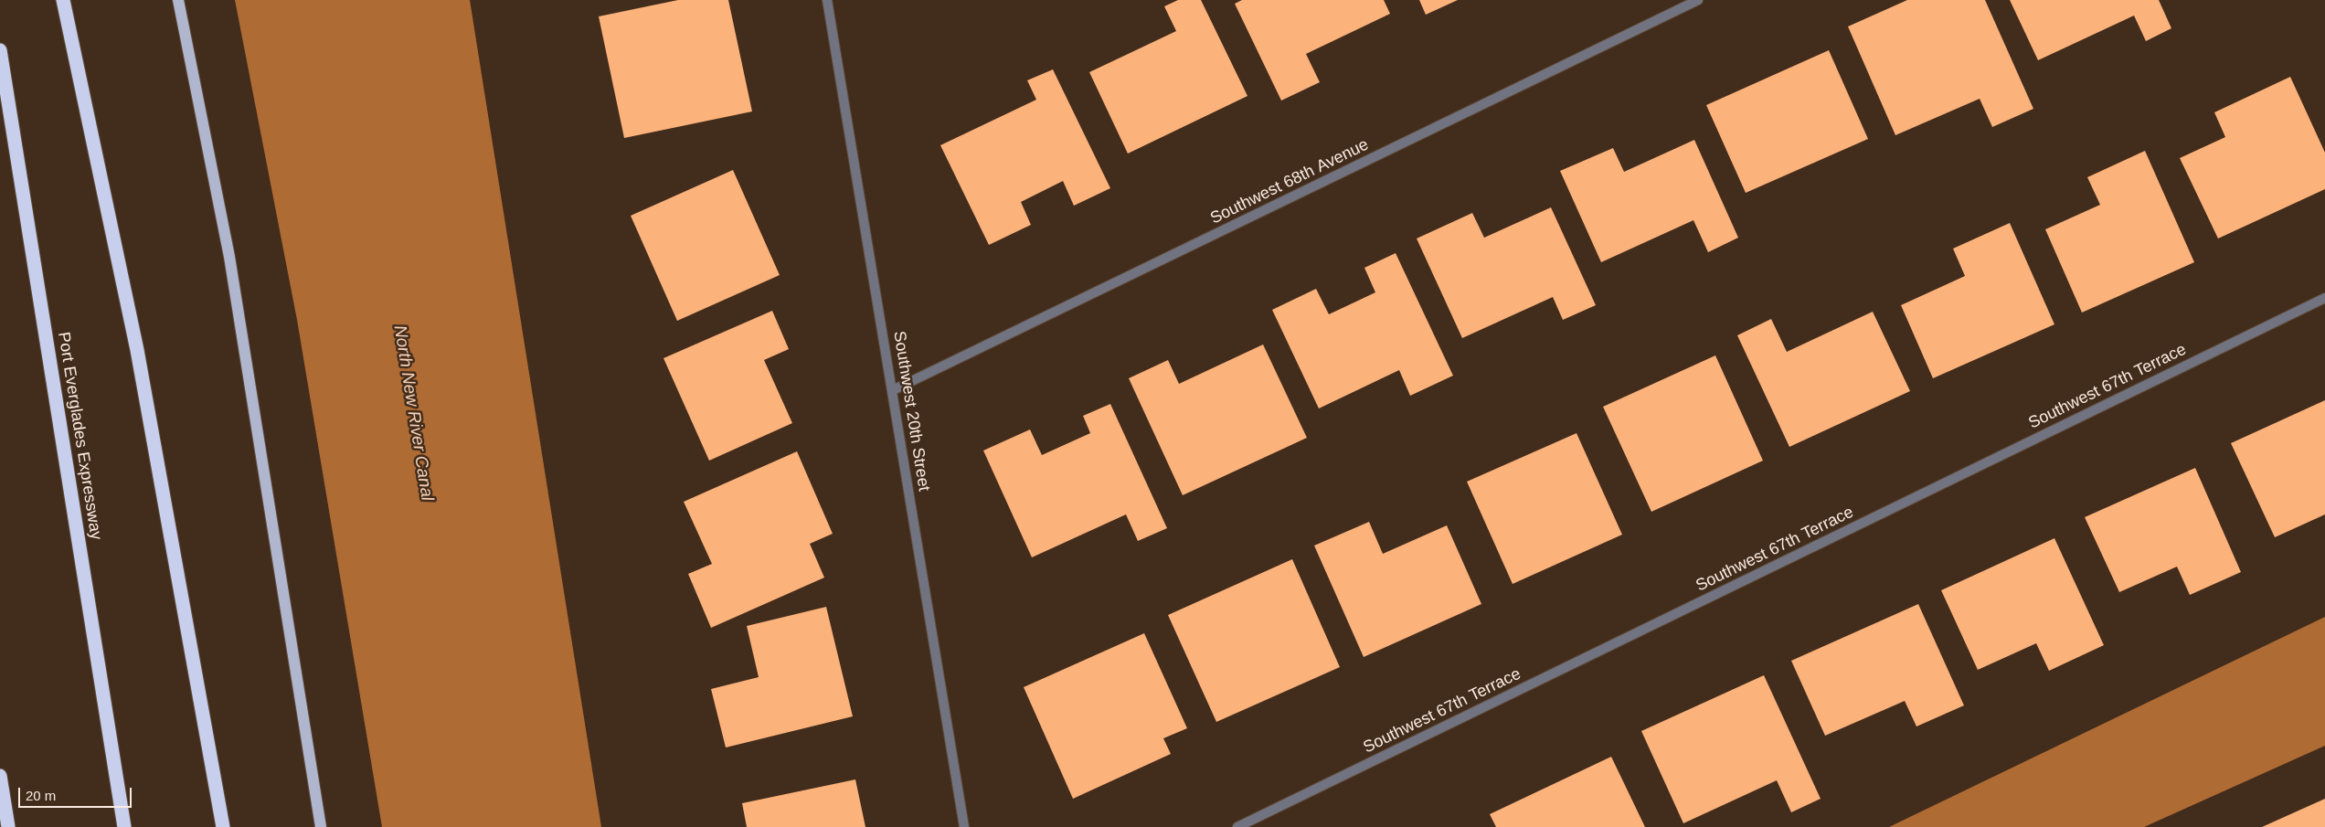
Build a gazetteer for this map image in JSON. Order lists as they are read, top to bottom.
{
  "streets": {
    "highway": ["Port Everglades Expressway"],
    "street": ["Southwest 68th Avenue", "Southwest 67th Terrace", "Southwest 20th Street"]
  },
  "crossings": [
    ["Southwest 68th Avenue", "Southwest 20th Street"]
  ],
  "water": ["North New River Canal"],
  "scale_bar": "20 m"
}
